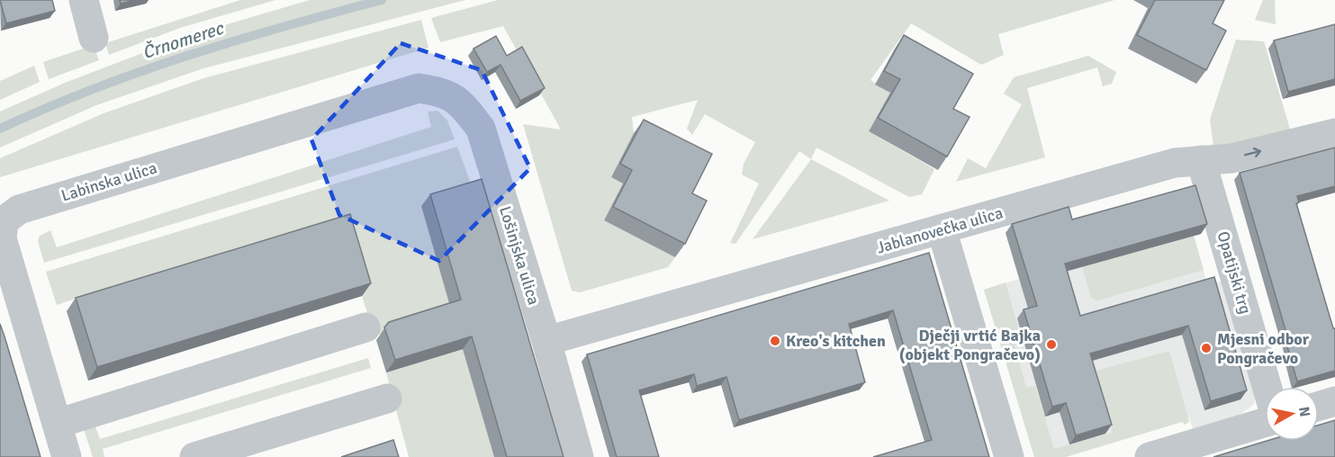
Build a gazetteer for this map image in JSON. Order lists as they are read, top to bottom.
{
  "streets": {
    "street": [
      "Labinska ulica",
      "Jablanovečka ulica",
      "Lošinjska ulica",
      "Opatijski trg"
    ]
  },
  "crossings": [
    ["Labinska ulica", "Lošinjska ulica"],
    ["Jablanovečka ulica", "Lošinjska ulica"],
    ["Jablanovečka ulica", "Opatijski trg"]
  ],
  "water": ["Črnomerec"],
  "places": ["Kreo's kitchen", "Dječji vrtić Bajka (objekt Pongračevo)", "Mjesni odbor Pongračevo"],
  "north": "right"
}
